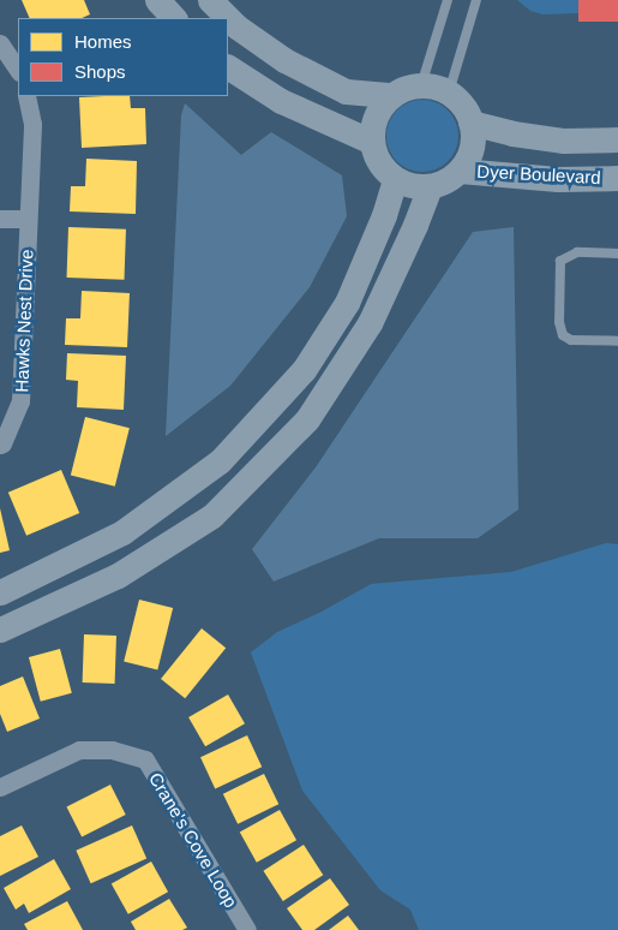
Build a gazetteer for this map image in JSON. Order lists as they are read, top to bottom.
{
  "streets": {
    "street": ["Dyer Boulevard", "Hawks Nest Drive", "Crane's Cove Loop"]
  },
  "legend": ["Homes", "Shops"]
}
